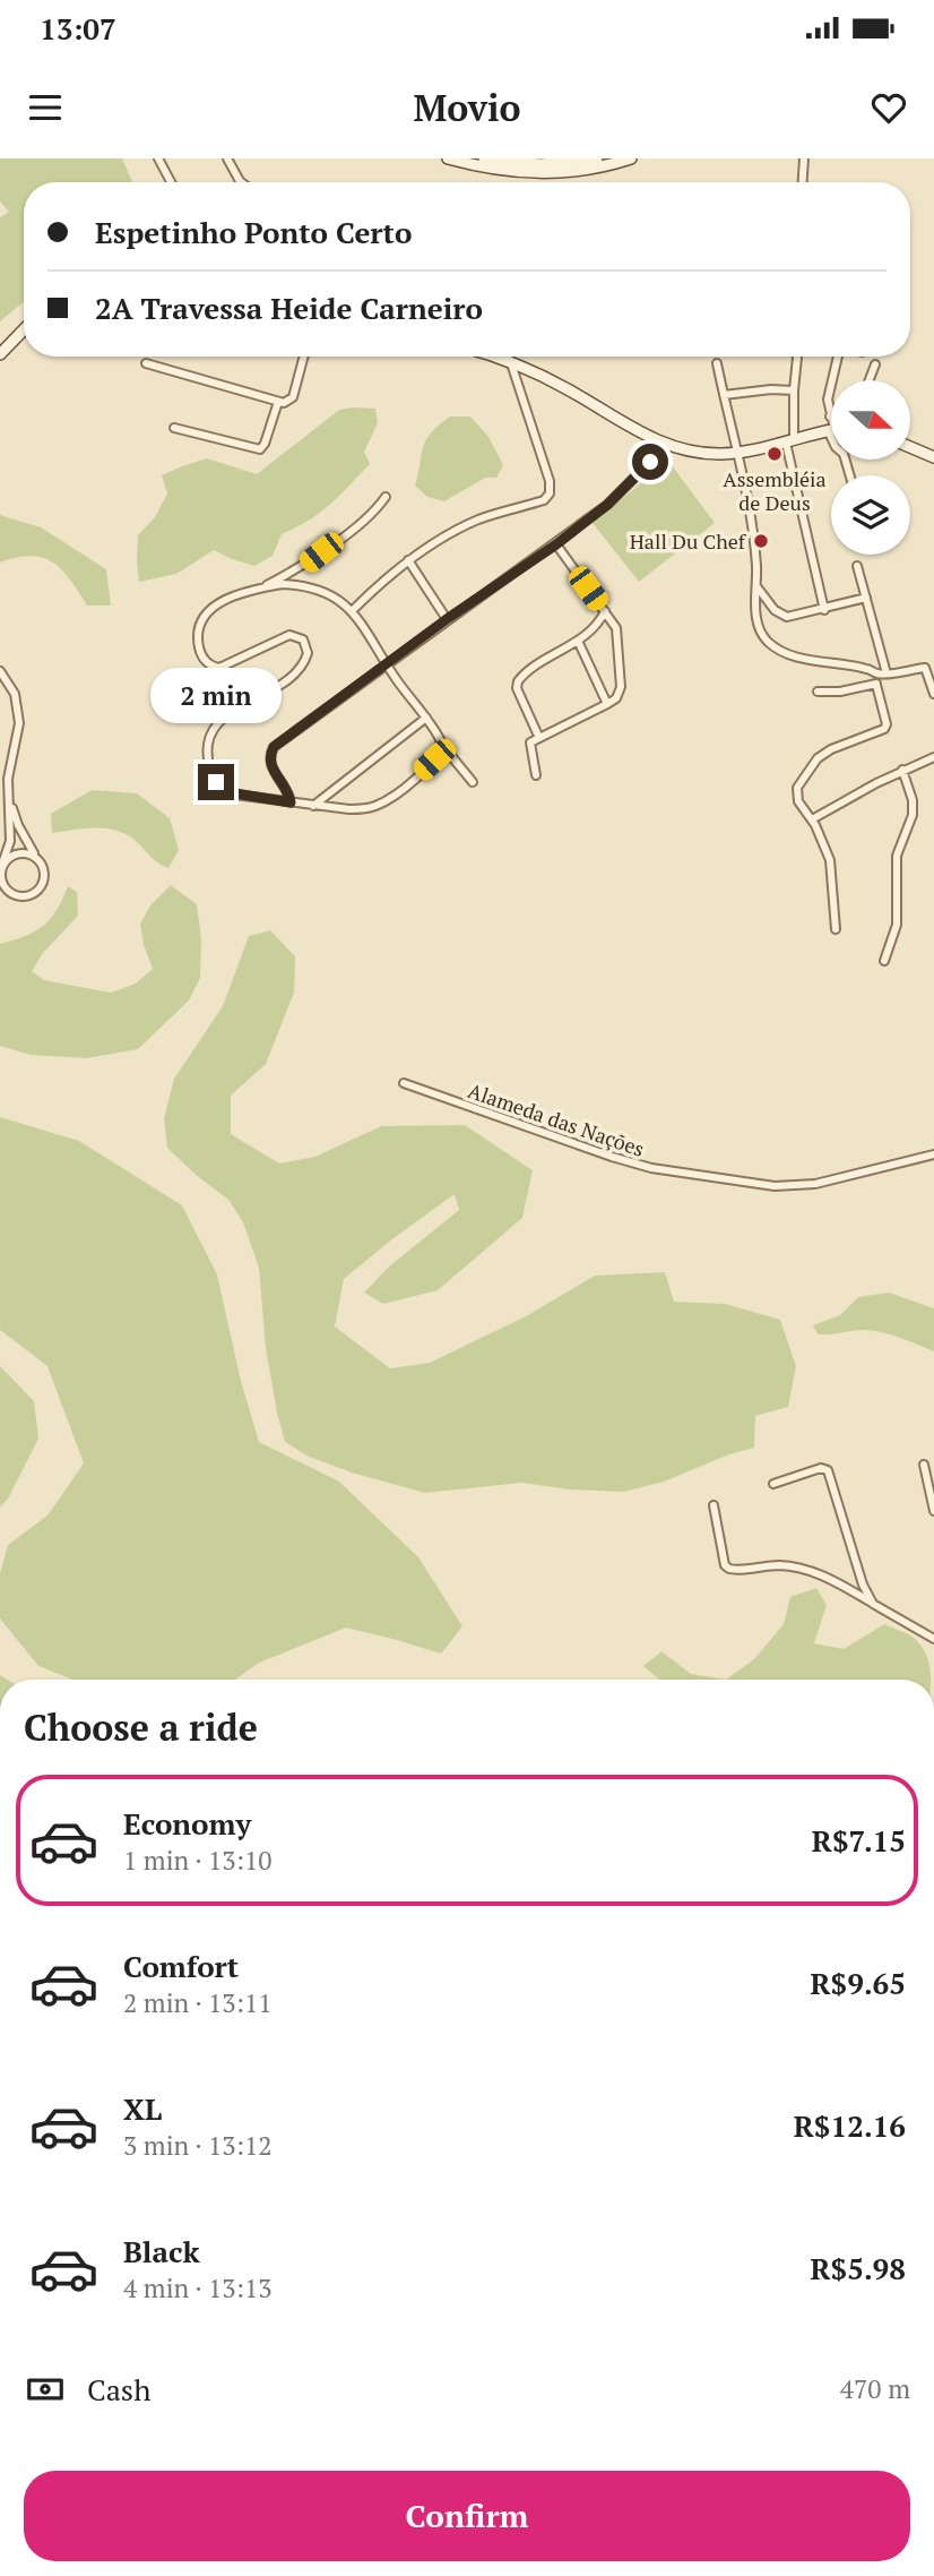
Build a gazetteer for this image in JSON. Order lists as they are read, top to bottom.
{
  "streets": {
    "street": ["Alameda das Nações"]
  },
  "places": ["Assembléia de Deus", "Hall Du Chef"],
  "north": "right",
  "page": {
    "status": "13:07",
    "header": "Movio",
    "banner": ["Espetinho Ponto Certo", "2A Travessa Heide Carneiro"],
    "bubble": "2 min",
    "heading": "Choose a ride",
    "list": [
      {
        "name": "Economy",
        "note": "1 min · 13:10",
        "value": "R$7.15"
      },
      {
        "name": "Comfort",
        "note": "2 min · 13:11",
        "value": "R$9.65"
      },
      {
        "name": "XL",
        "note": "3 min · 13:12",
        "value": "R$12.16"
      },
      {
        "name": "Black",
        "note": "4 min · 13:13",
        "value": "R$5.98"
      }
    ],
    "pay": ["Cash", "470 m"],
    "buttons": "Confirm"
  }
}
